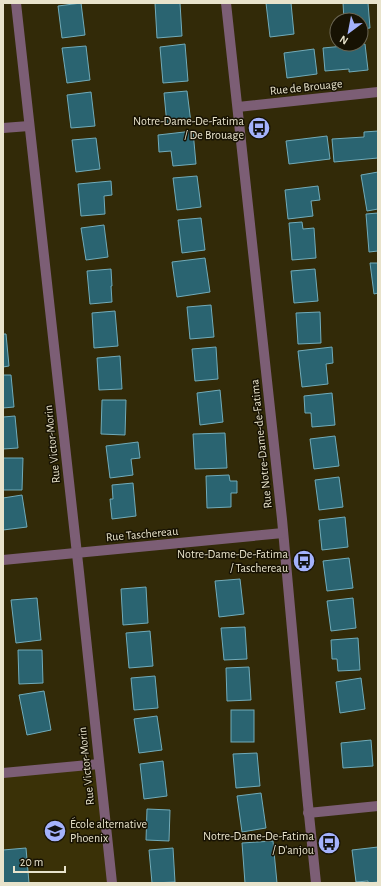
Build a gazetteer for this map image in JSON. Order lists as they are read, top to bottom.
{
  "streets": {
    "street": [
      "Rue de Brouage",
      "Rue Victor-Morin",
      "Rue Notre-Dame-de-Fatima",
      "Rue Taschereau"
    ]
  },
  "crossings": [
    ["Rue de Brouage", "Rue Notre-Dame-de-Fatima"],
    ["Rue Victor-Morin", "Rue Taschereau"],
    ["Rue Notre-Dame-de-Fatima", "Rue Taschereau"]
  ],
  "places": {
    "bus stop": ["Notre-Dame-De-Fatima / De Brouage", "Notre-Dame-De-Fatima / Taschereau", "Notre-Dame-De-Fatima / D'anjou"],
    "school or university": ["École alternative Phoenix"]
  },
  "scale_bar": "20 m",
  "north": "bottom left"
}
